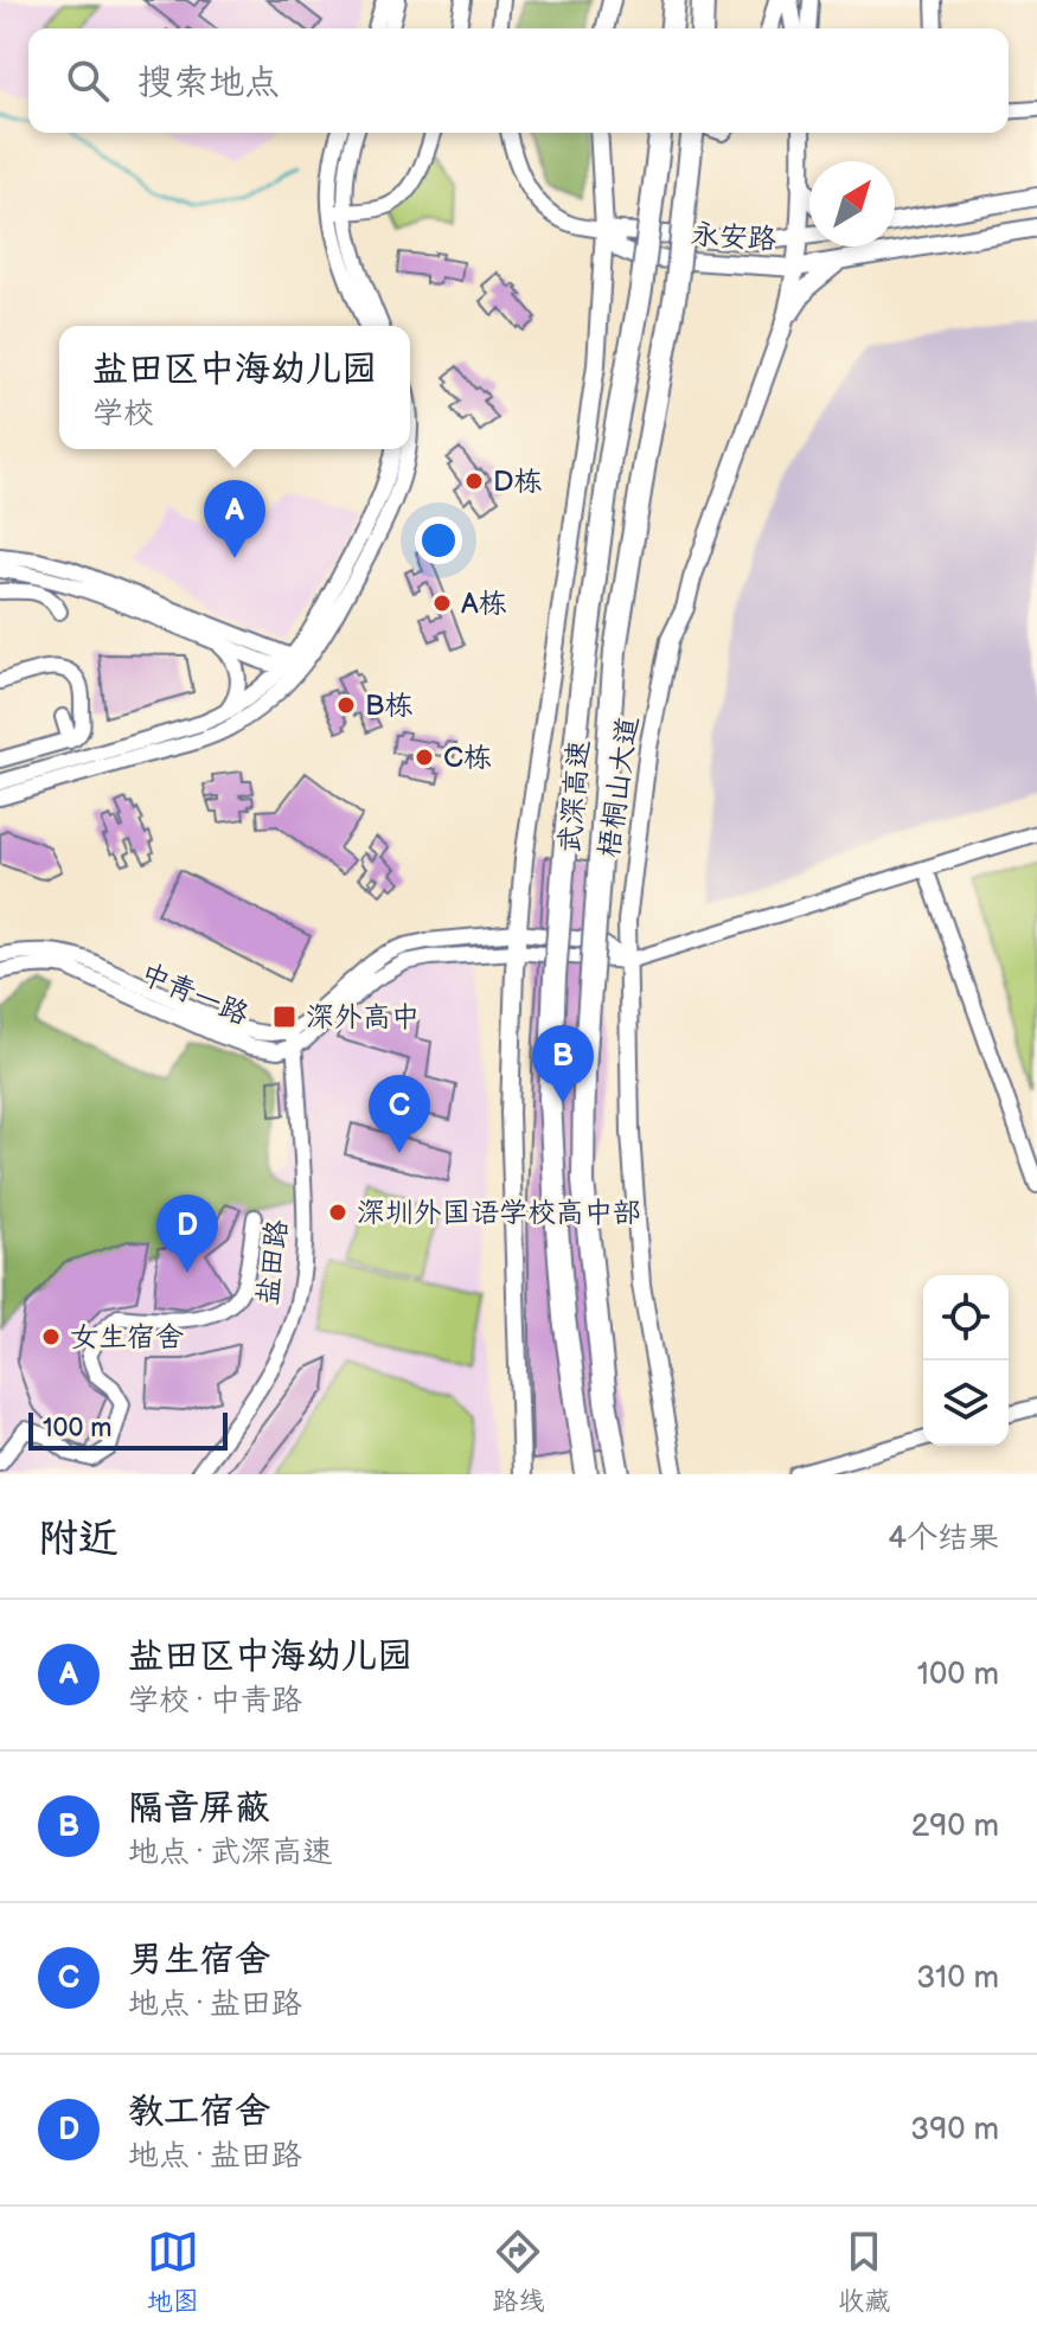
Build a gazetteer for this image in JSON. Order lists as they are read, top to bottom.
{
  "streets": {
    "highway": ["武深高速"],
    "main road": ["永安路", "梧桐山大道"],
    "street": ["中青一路", "盐田路"]
  },
  "crossings": [
    ["永安路", "梧桐山大道"],
    ["中青一路", "盐田路"]
  ],
  "places": {
    "other": [
      "D栋",
      "A栋",
      "B栋",
      "C栋",
      "深圳外国语学校高中部",
      "女生宿舍"
    ],
    "transit": ["深外高中"]
  },
  "scale_bar": "100 m",
  "north": "top right",
  "page": {
    "search": "搜索地点",
    "popup": ["盐田区中海幼儿园", "学校"],
    "pins": [
      "A",
      "B",
      "C",
      "D"
    ],
    "scale": "100 m",
    "heading": ["附近", "4个结果"],
    "list": [
      {
        "mark": "A",
        "name": "盐田区中海幼儿园",
        "note": "学校 · 中青路",
        "value": "100 m"
      },
      {
        "mark": "B",
        "name": "隔音屏蔽",
        "note": "地点 · 武深高速",
        "value": "290 m"
      },
      {
        "mark": "C",
        "name": "男生宿舍",
        "note": "地点 · 盐田路",
        "value": "310 m"
      },
      {
        "mark": "D",
        "name": "教工宿舍",
        "note": "地点 · 盐田路",
        "value": "390 m"
      }
    ],
    "nav": ["地图", "路线", "收藏"]
  }
}
